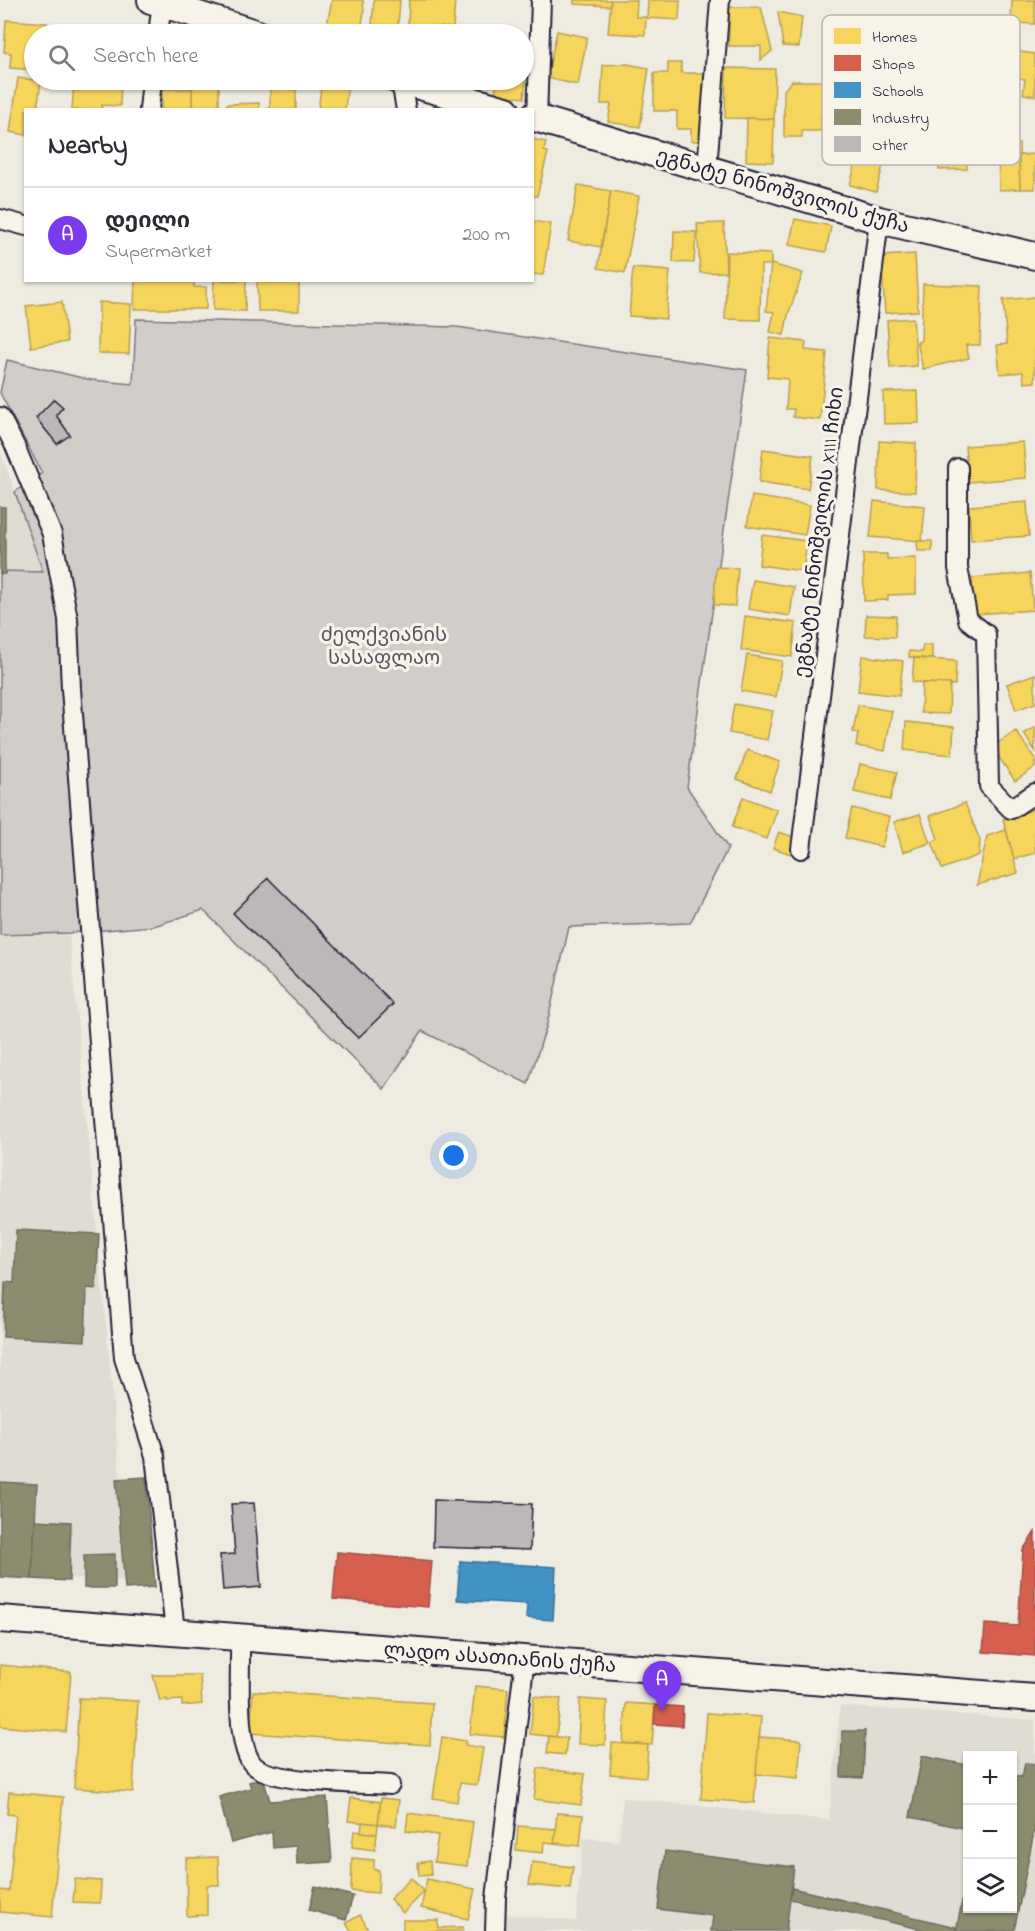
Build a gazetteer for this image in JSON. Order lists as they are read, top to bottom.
{
  "streets": {
    "main road": ["ეგნატე ნინოშვილის ქუჩა", "ლადო ასათიანის ქუჩა"],
    "street": ["ეგნატე ნინოშვილის XIII ჩიხი"]
  },
  "crossings": [
    ["ეგნატე ნინოშვილის ქუჩა", "ეგნატე ნინოშვილის XIII ჩიხი"]
  ],
  "parks": ["ძელქვიანის სასაფლაო"],
  "legend": [
    "Homes",
    "Shops",
    "Schools",
    "Industry",
    "Other"
  ],
  "page": {
    "search": "Search here",
    "heading": "Nearby",
    "list": [
      {
        "mark": "A",
        "name": "დეილი",
        "note": "Supermarket",
        "value": "200 m"
      }
    ],
    "pins": "A",
    "map_buttons": ["+", "−"]
  }
}
